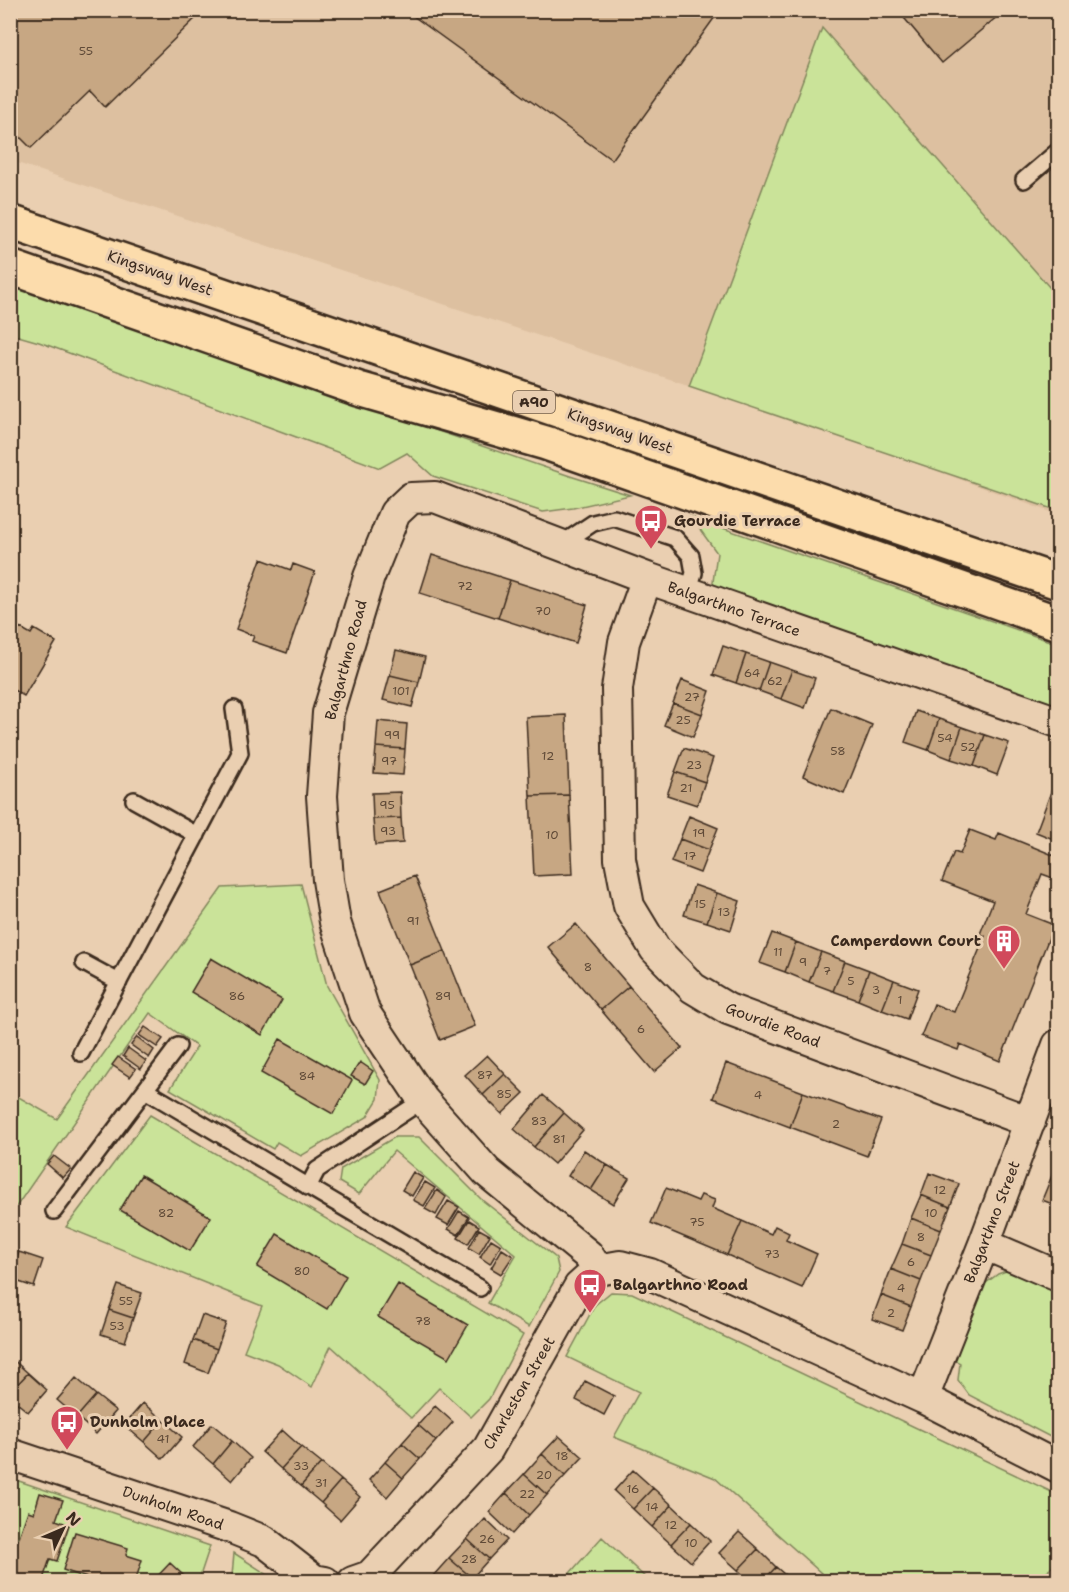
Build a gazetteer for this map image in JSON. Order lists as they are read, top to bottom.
{
  "streets": {
    "highway": ["Kingsway West", "A90"],
    "street": [
      "Balgarthno Terrace",
      "Balgarthno Road",
      "Gourdie Road",
      "Balgarthno Street",
      "Charleston Street",
      "Dunholm Road"
    ]
  },
  "crossings": [
    ["Balgarthno Terrace", "Balgarthno Road"],
    ["Balgarthno Terrace", "Gourdie Road"],
    ["Balgarthno Road", "Charleston Street"],
    ["Gourdie Road", "Balgarthno Street"]
  ],
  "places": {
    "bus stop": ["Gourdie Terrace", "Balgarthno Road", "Dunholm Place"],
    "building": ["Camperdown Court"]
  },
  "house_numbers": [
    "55",
    "72",
    "70",
    "64",
    "62",
    "101",
    "27",
    "25",
    "99",
    "54",
    "52",
    "58",
    "12",
    "97",
    "23",
    "21",
    "95",
    "93",
    "19",
    "10",
    "17",
    "15",
    "13",
    "91",
    "11",
    "9",
    "8",
    "7",
    "5",
    "3",
    "86",
    "89",
    "1",
    "6",
    "87",
    "84",
    "85",
    "4",
    "83",
    "2",
    "81",
    "12",
    "82",
    "10",
    "75",
    "8",
    "73",
    "6",
    "80",
    "4",
    "55",
    "2",
    "78",
    "53",
    "41",
    "18",
    "33",
    "20",
    "31",
    "16",
    "22",
    "14",
    "12",
    "26",
    "10",
    "28"
  ],
  "north": "top right"
}
